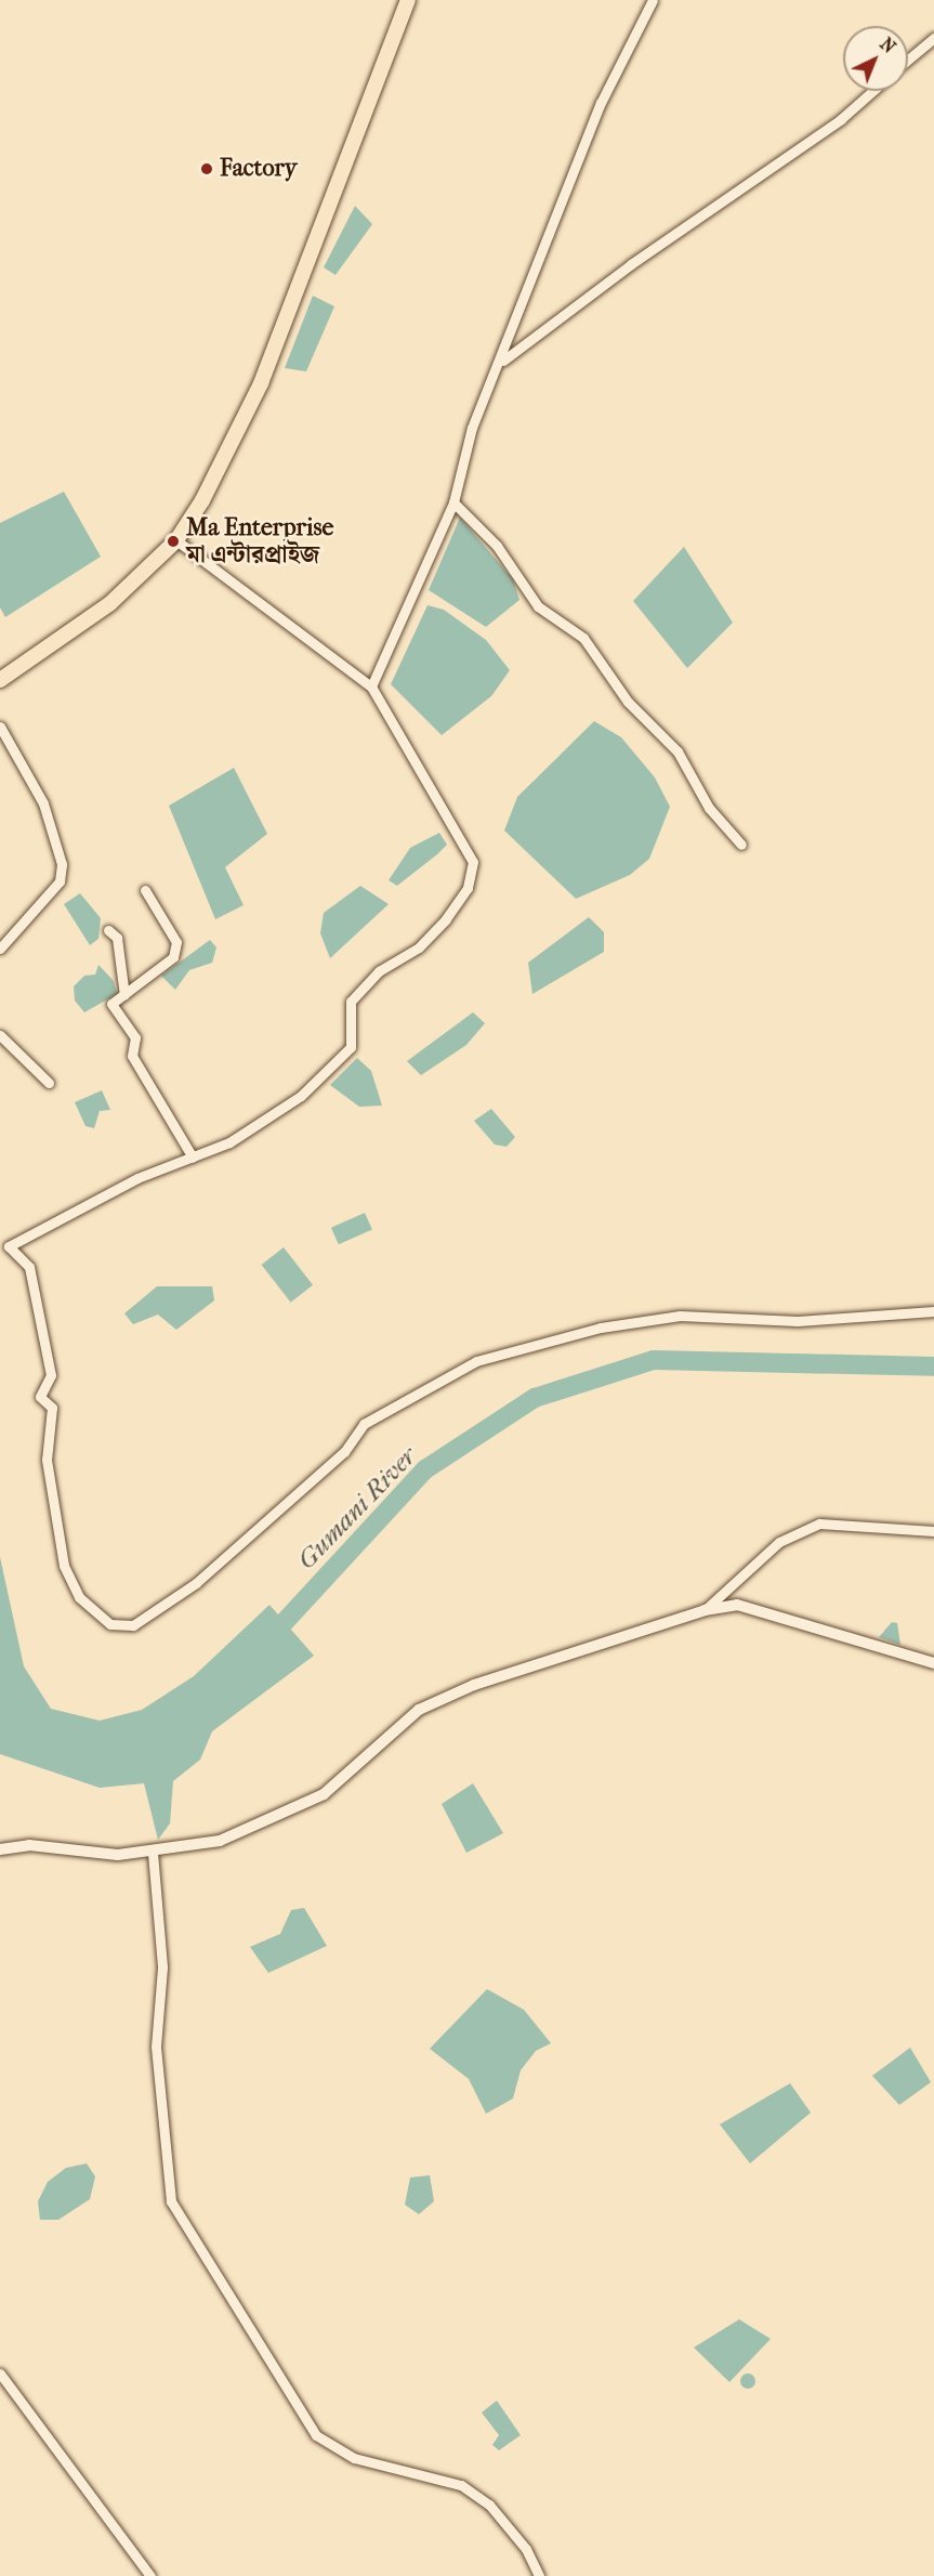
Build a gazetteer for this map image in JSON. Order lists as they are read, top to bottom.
{
  "water": ["Gumani River"],
  "places": ["Factory", "Ma Enterprise মা এন্টারপ্রাইজ"],
  "north": "top right"
}
